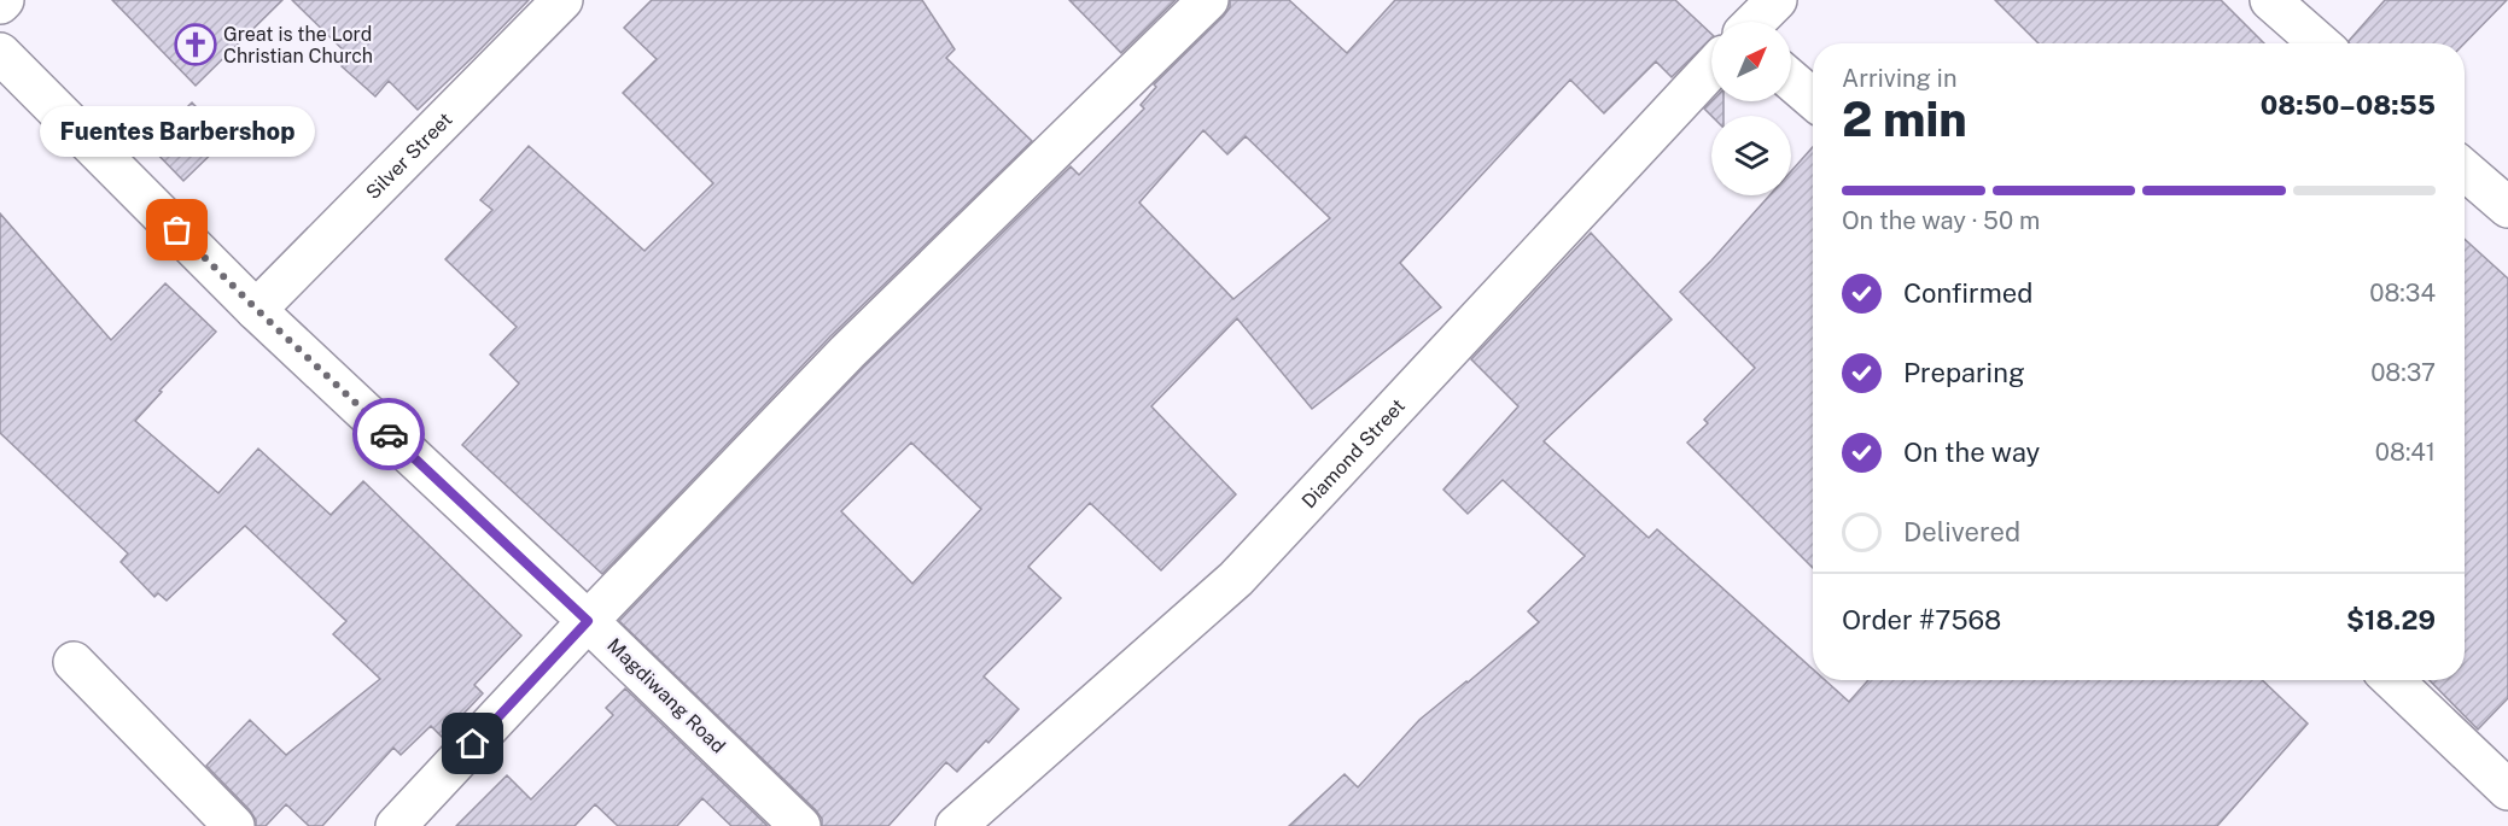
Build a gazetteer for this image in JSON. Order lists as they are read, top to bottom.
{
  "streets": {
    "street": ["Silver Street", "Diamond Street", "Magdiwang Road"]
  },
  "crossings": [
    ["Silver Street", "Magdiwang Road"]
  ],
  "places": {
    "church": ["Great is the Lord Christian Church"],
    "other": ["Fuentes Barbershop"]
  },
  "north": "top right",
  "page": {
    "heading": ["2 min", "Arriving in", "08:50–08:55"],
    "panel": ["Order #7568", "$18.29"],
    "bubble": "Fuentes Barbershop",
    "bar": "On the way · 50 m",
    "list": [
      ["Confirmed", "08:34"],
      ["Preparing", "08:37"],
      ["On the way", "08:41"],
      "Delivered"
    ]
  }
}
